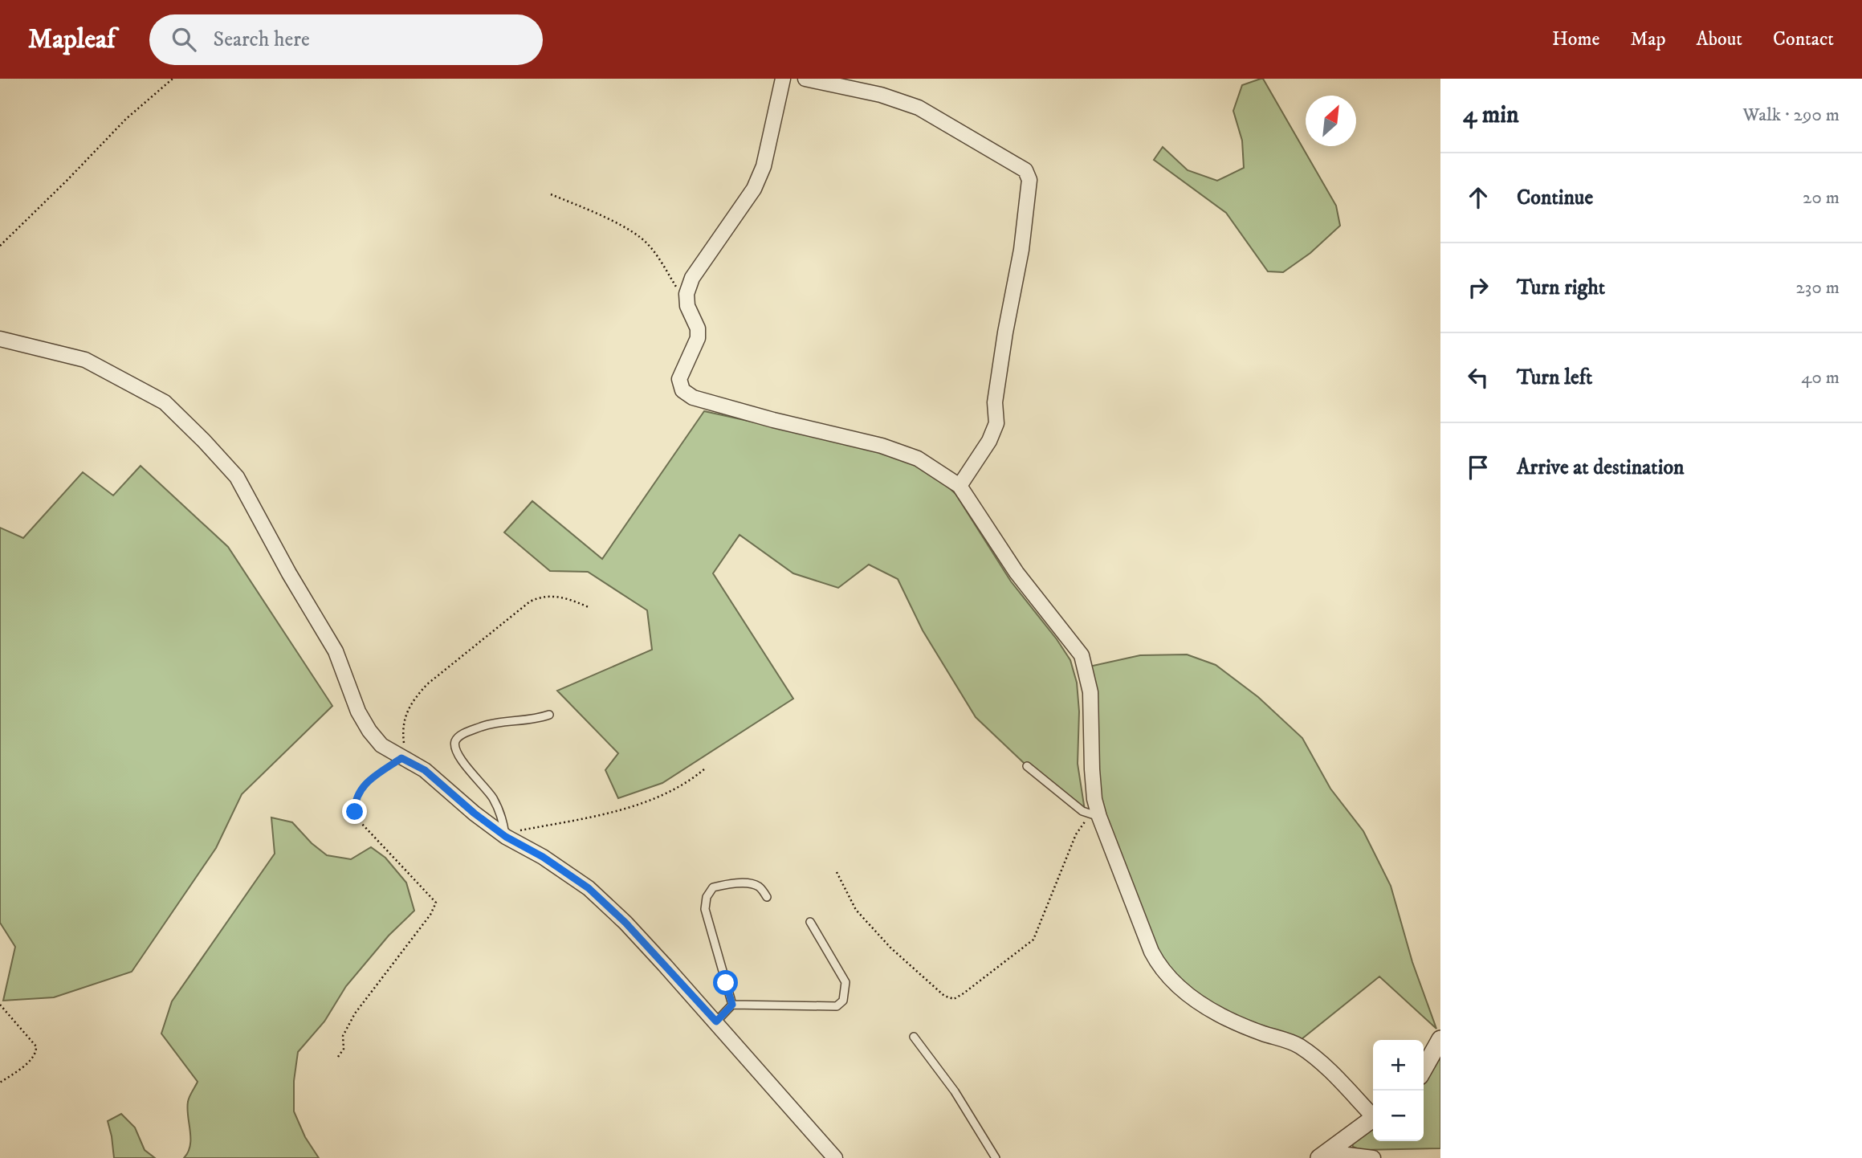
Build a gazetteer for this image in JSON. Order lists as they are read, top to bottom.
{
  "north": "top right",
  "page": {
    "header": "Mapleaf",
    "search": "Search here",
    "nav": [
      "Home",
      "Map",
      "About",
      "Contact"
    ],
    "heading": ["4 min", "Walk · 290 m"],
    "list": [
      ["Continue", "20 m"],
      ["Turn right", "230 m"],
      ["Turn left", "40 m"],
      "Arrive at destination"
    ],
    "map_buttons": ["+", "−"]
  }
}
